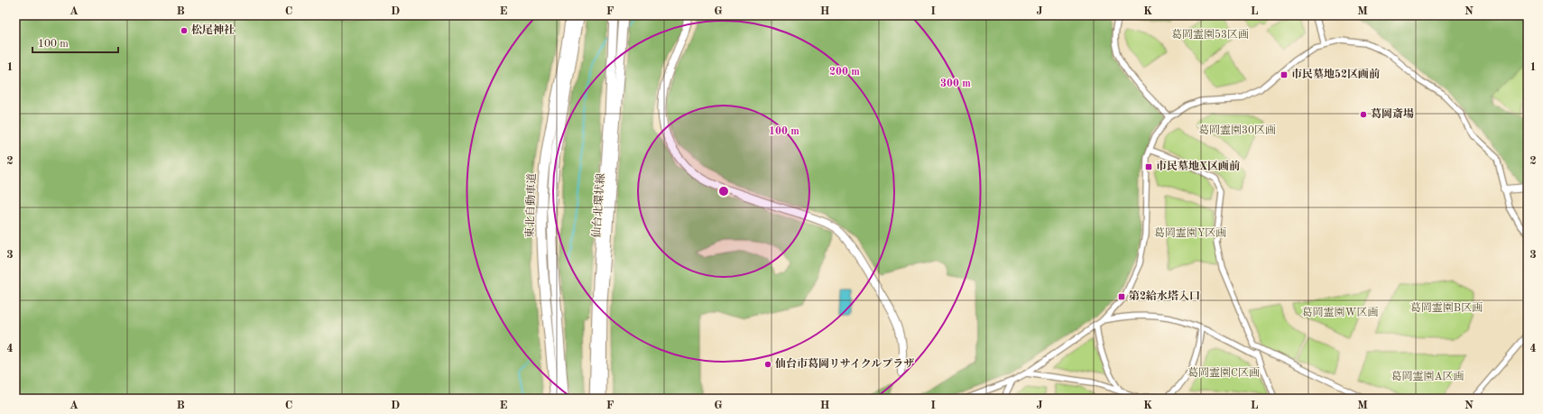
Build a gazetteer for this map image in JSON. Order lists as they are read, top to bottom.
{
  "streets": {
    "highway": ["東北自動車道"],
    "main road": ["仙台北環状線"]
  },
  "parks": [
    "葛岡霊園53区画",
    "葛岡霊園30区画",
    "葛岡霊園Y区画",
    "葛岡霊園B区画",
    "葛岡霊園W区画",
    "葛岡霊園C区画",
    "葛岡霊園A区画"
  ],
  "places": {
    "other": ["松尾神社", "葛岡斎場", "仙台市葛岡リサイクルプラザ"],
    "transit": ["市民墓地52区画前", "市民墓地X区画前", "第2給水塔入口"]
  },
  "scale_bar": "100 m",
  "grid": {
    "columns": [
      "A",
      "B",
      "C",
      "D",
      "E",
      "F",
      "G",
      "H",
      "I",
      "J",
      "K",
      "L",
      "M",
      "N"
    ],
    "rows": [
      "1",
      "2",
      "3",
      "4"
    ]
  },
  "rings": ["200 m", "300 m", "100 m"]
}
